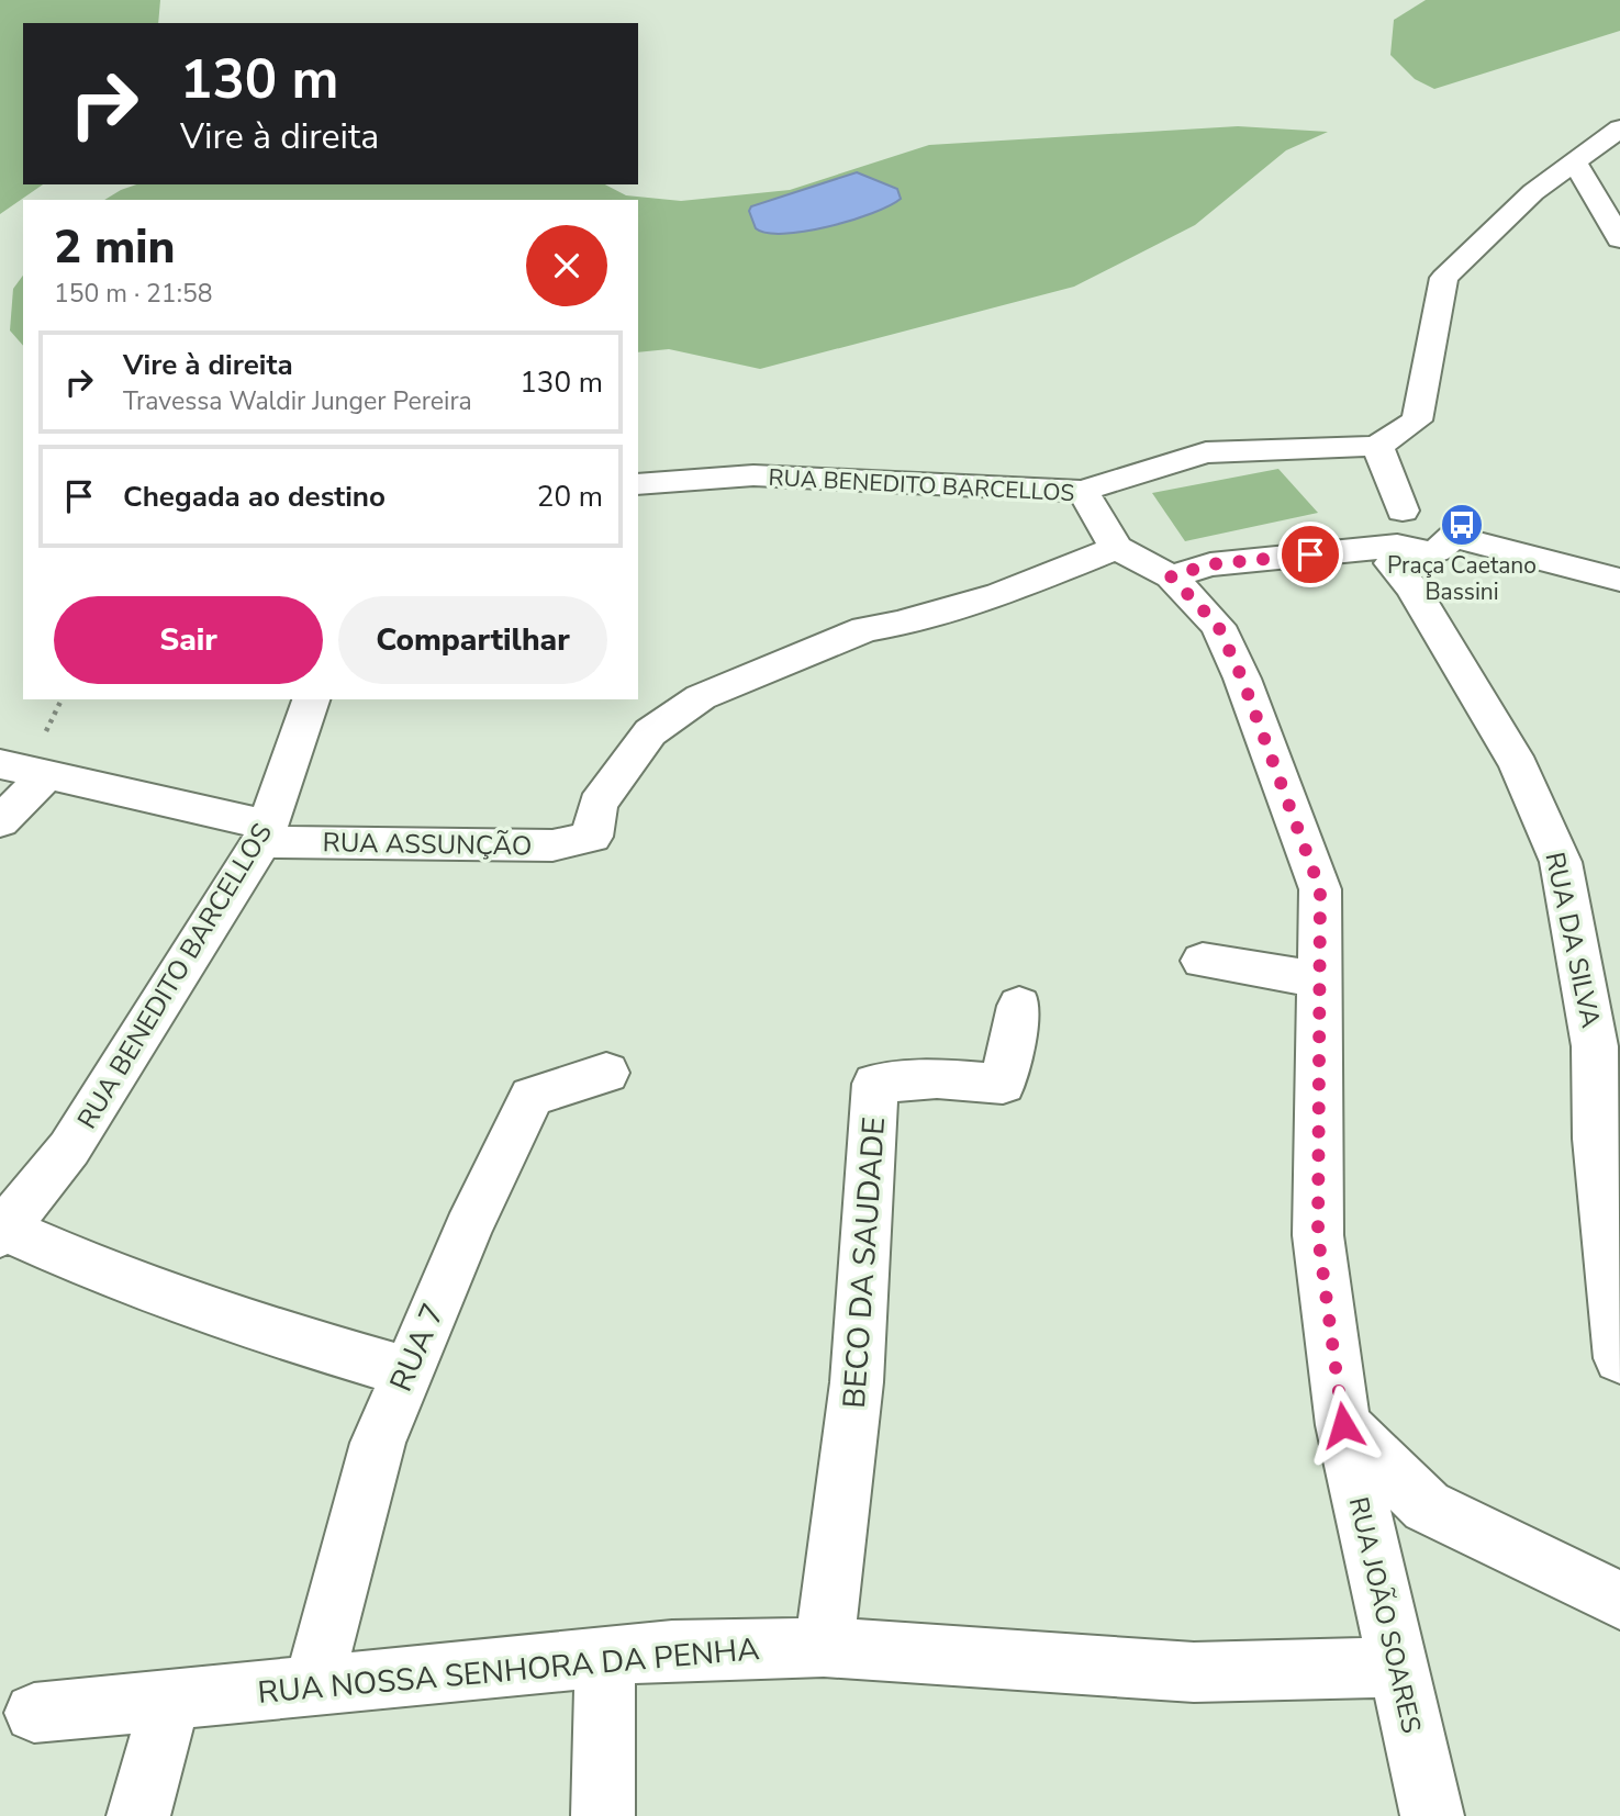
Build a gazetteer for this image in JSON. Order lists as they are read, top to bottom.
{
  "streets": {
    "street": [
      "RUA BENEDITO BARCELLOS",
      "RUA ASSUNÇÃO",
      "RUA DA SILVA",
      "BECO DA SAUDADE",
      "RUA 7",
      "RUA JOÃO SOARES",
      "RUA NOSSA SENHORA DA PENHA"
    ]
  },
  "crossings": [
    ["RUA BENEDITO BARCELLOS", "RUA ASSUNÇÃO"],
    ["BECO DA SAUDADE", "RUA NOSSA SENHORA DA PENHA"],
    ["RUA 7", "RUA NOSSA SENHORA DA PENHA"],
    ["RUA JOÃO SOARES", "RUA NOSSA SENHORA DA PENHA"]
  ],
  "places": {
    "bus stop": ["Praça Caetano Bassini"]
  },
  "page": {
    "turn": ["130 m", "Vire à direita"],
    "heading": ["2 min", "150 m · 21:58"],
    "list": [
      {
        "name": "Vire à direita",
        "note": "Travessa Waldir Junger Pereira",
        "value": "130 m"
      },
      {
        "name": "Chegada ao destino",
        "value": "20 m"
      }
    ],
    "buttons": ["Sair", "Compartilhar"]
  }
}
